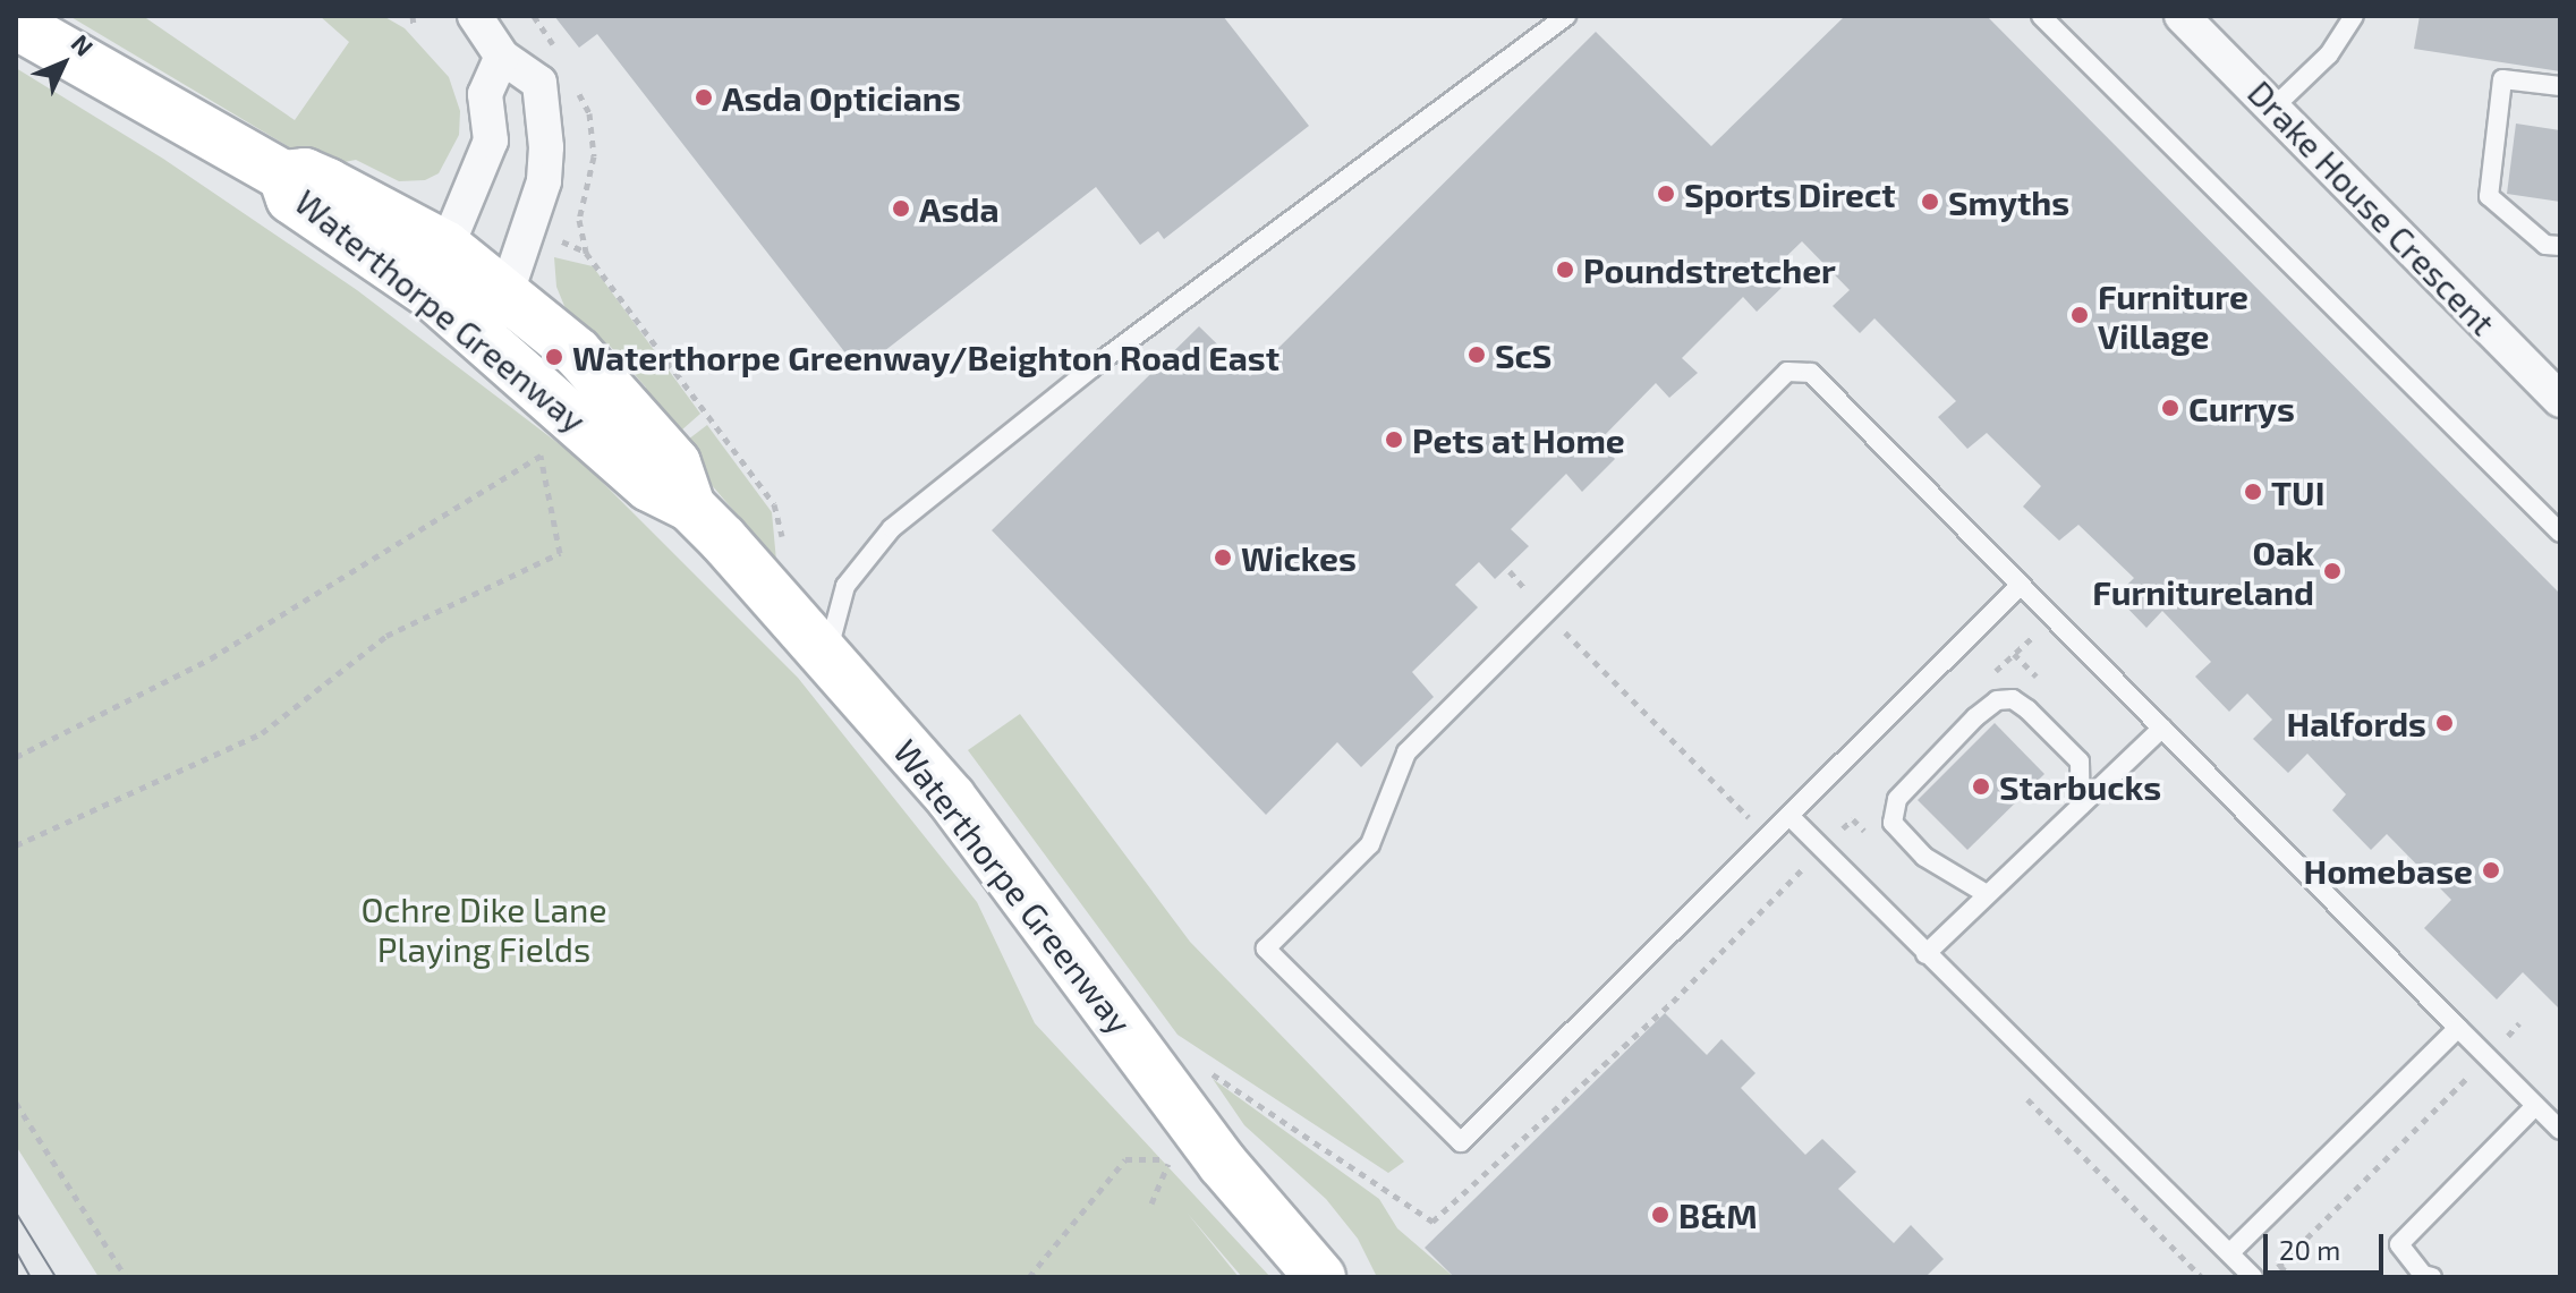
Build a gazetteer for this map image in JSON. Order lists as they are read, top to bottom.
{
  "streets": {
    "street": ["Drake House Crescent", "Waterthorpe Greenway"]
  },
  "parks": ["Ochre Dike Lane Playing Fields"],
  "places": [
    "Asda Opticians",
    "Sports Direct",
    "Smyths",
    "Asda",
    "Poundstretcher",
    "Furniture Village",
    "ScS",
    "Waterthorpe Greenway/Beighton Road East",
    "Currys",
    "Pets at Home",
    "TUI",
    "Wickes",
    "Oak Furnitureland",
    "Halfords",
    "Starbucks",
    "Homebase",
    "B&M"
  ],
  "scale_bar": "20 m",
  "north": "top right"
}
